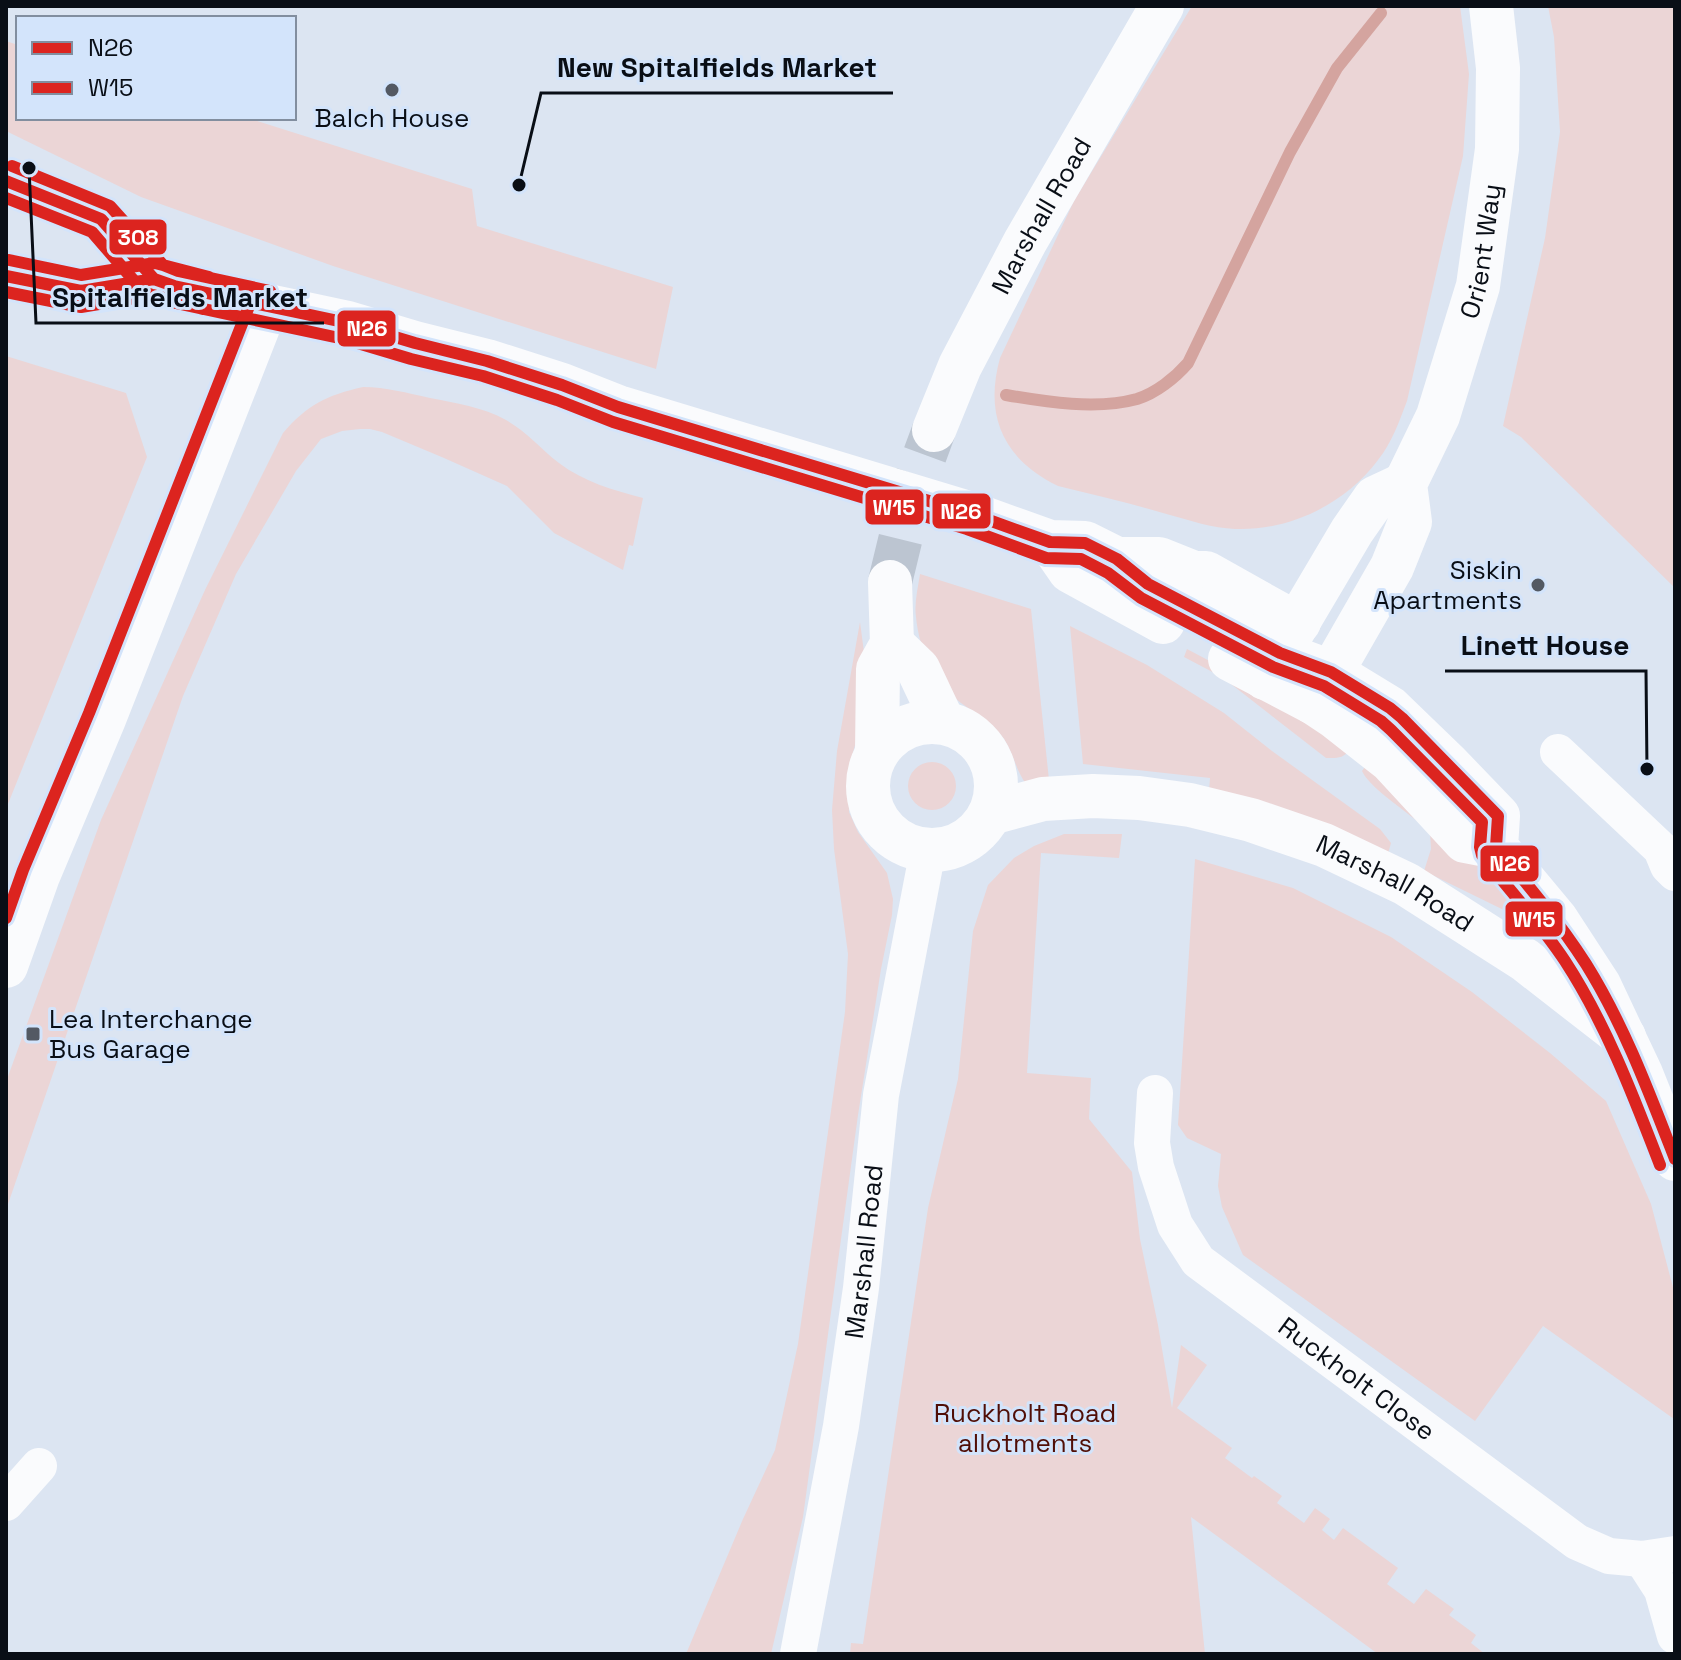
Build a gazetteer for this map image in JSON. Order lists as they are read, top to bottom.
{
  "streets": {
    "street": ["Marshall Road", "Orient Way", "Ruckholt Close"]
  },
  "parks": ["Ruckholt Road allotments"],
  "places": {
    "other": [
      "Balch House",
      "Spitalfields Market",
      "New Spitalfields Market",
      "Siskin Apartments",
      "Linett House"
    ],
    "transit": ["Lea Interchange Bus Garage"]
  },
  "lines": ["transit line 308", "transit line N26", "transit line W15"],
  "legend": ["N26", "W15"]
}
